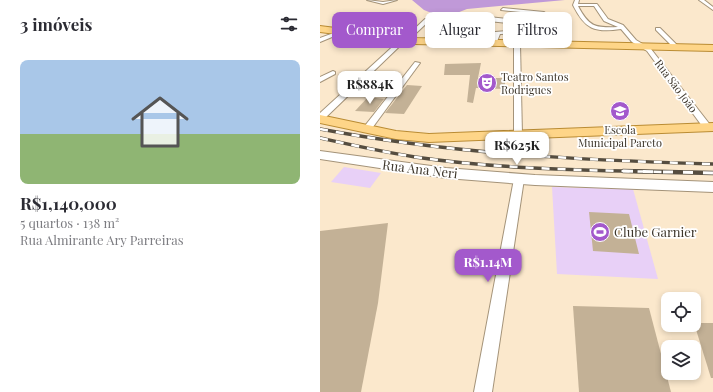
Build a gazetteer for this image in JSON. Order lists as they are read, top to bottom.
{
  "streets": {
    "main road": ["Rua Ana Neri"],
    "street": ["Rua São João"]
  },
  "places": {
    "theatre": ["Teatro Santos Rodrigues"],
    "school or university": ["Escola Municipal Pareto"],
    "sports": ["Clube Garnier"]
  },
  "page": {
    "heading": "3 imóveis",
    "chip": ["Comprar", "Alugar", "Filtros"],
    "list": [
      {
        "name": "R$1,140,000",
        "note": "5 quartos · 138 m² · Rua Almirante Ary Parreiras"
      }
    ],
    "price": ["R$884K", "R$625K", "R$1.14M"]
  }
}
